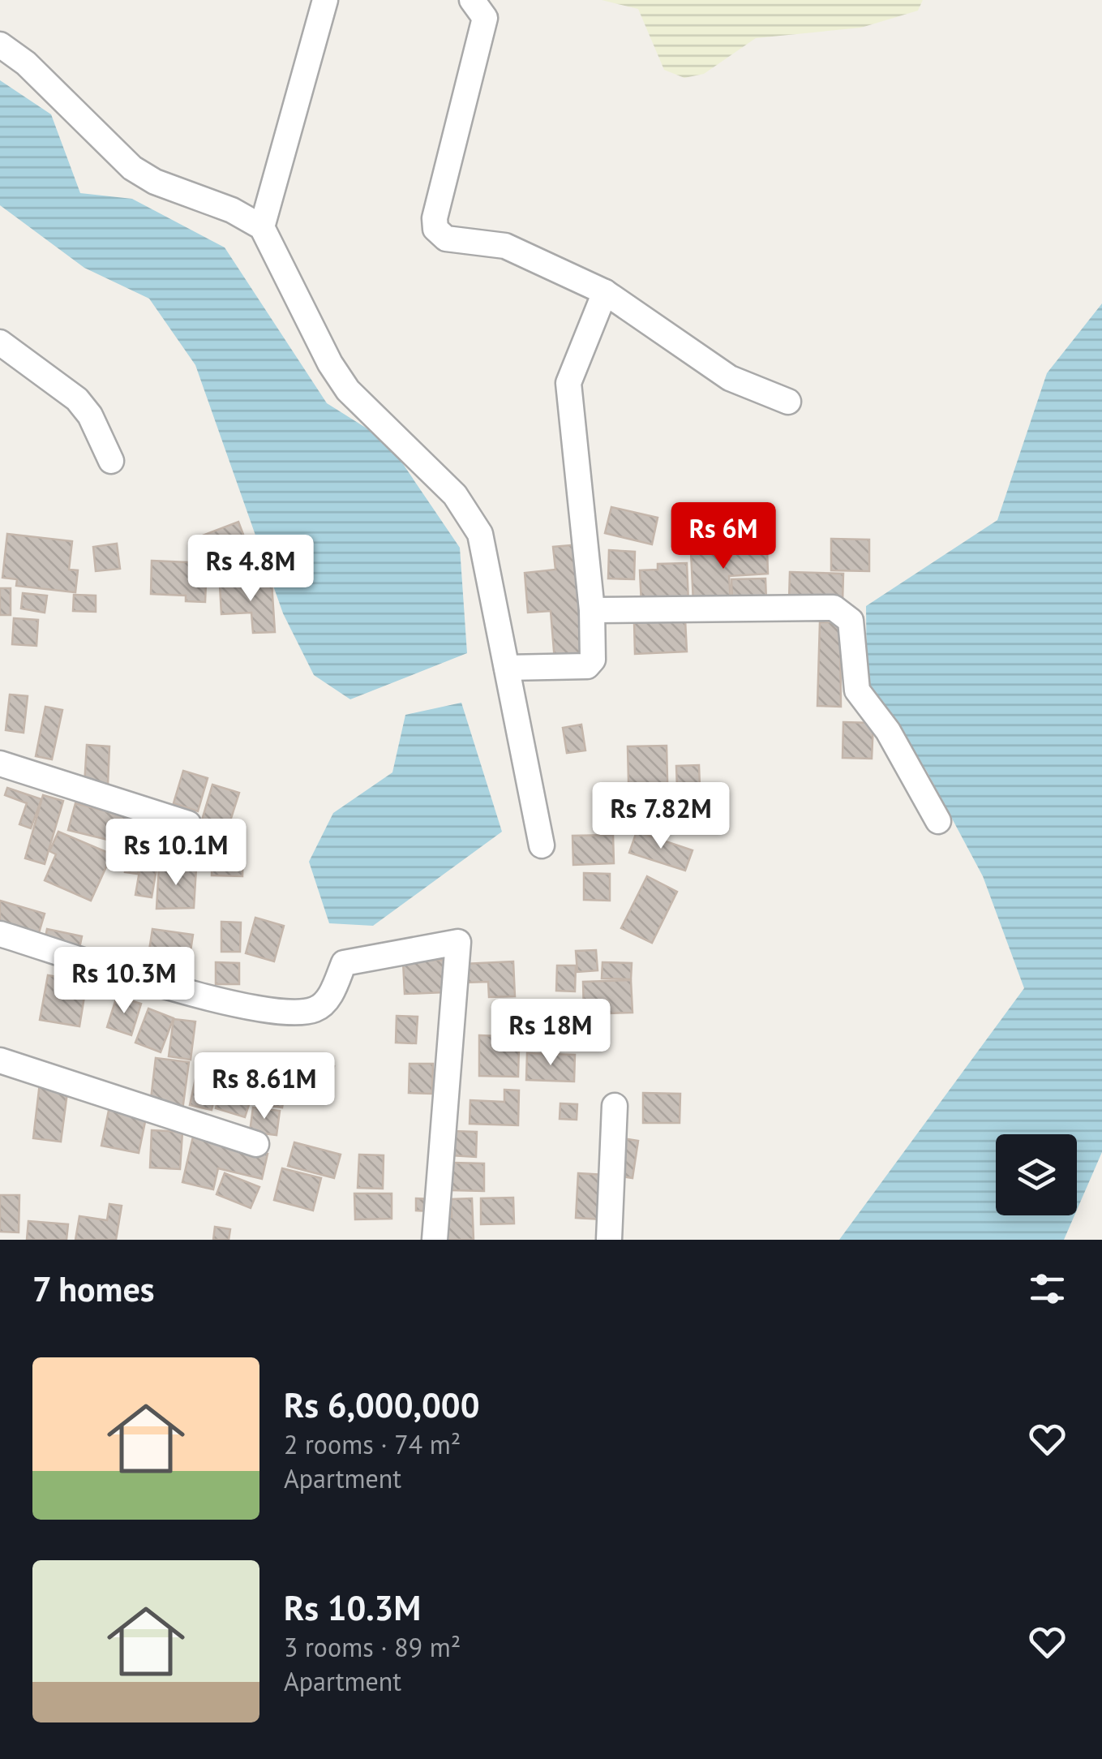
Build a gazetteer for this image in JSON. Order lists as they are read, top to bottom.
{
  "page": {
    "price": [
      "Rs 6M",
      "Rs 4.8M",
      "Rs 7.82M",
      "Rs 10.1M",
      "Rs 10.3M",
      "Rs 18M",
      "Rs 8.61M"
    ],
    "heading": "7 homes",
    "list": [
      {
        "name": "Rs 6,000,000",
        "note": "2 rooms · 74 m² · Apartment"
      },
      {
        "name": "Rs 10.3M",
        "note": "3 rooms · 89 m² · Apartment"
      }
    ]
  }
}
